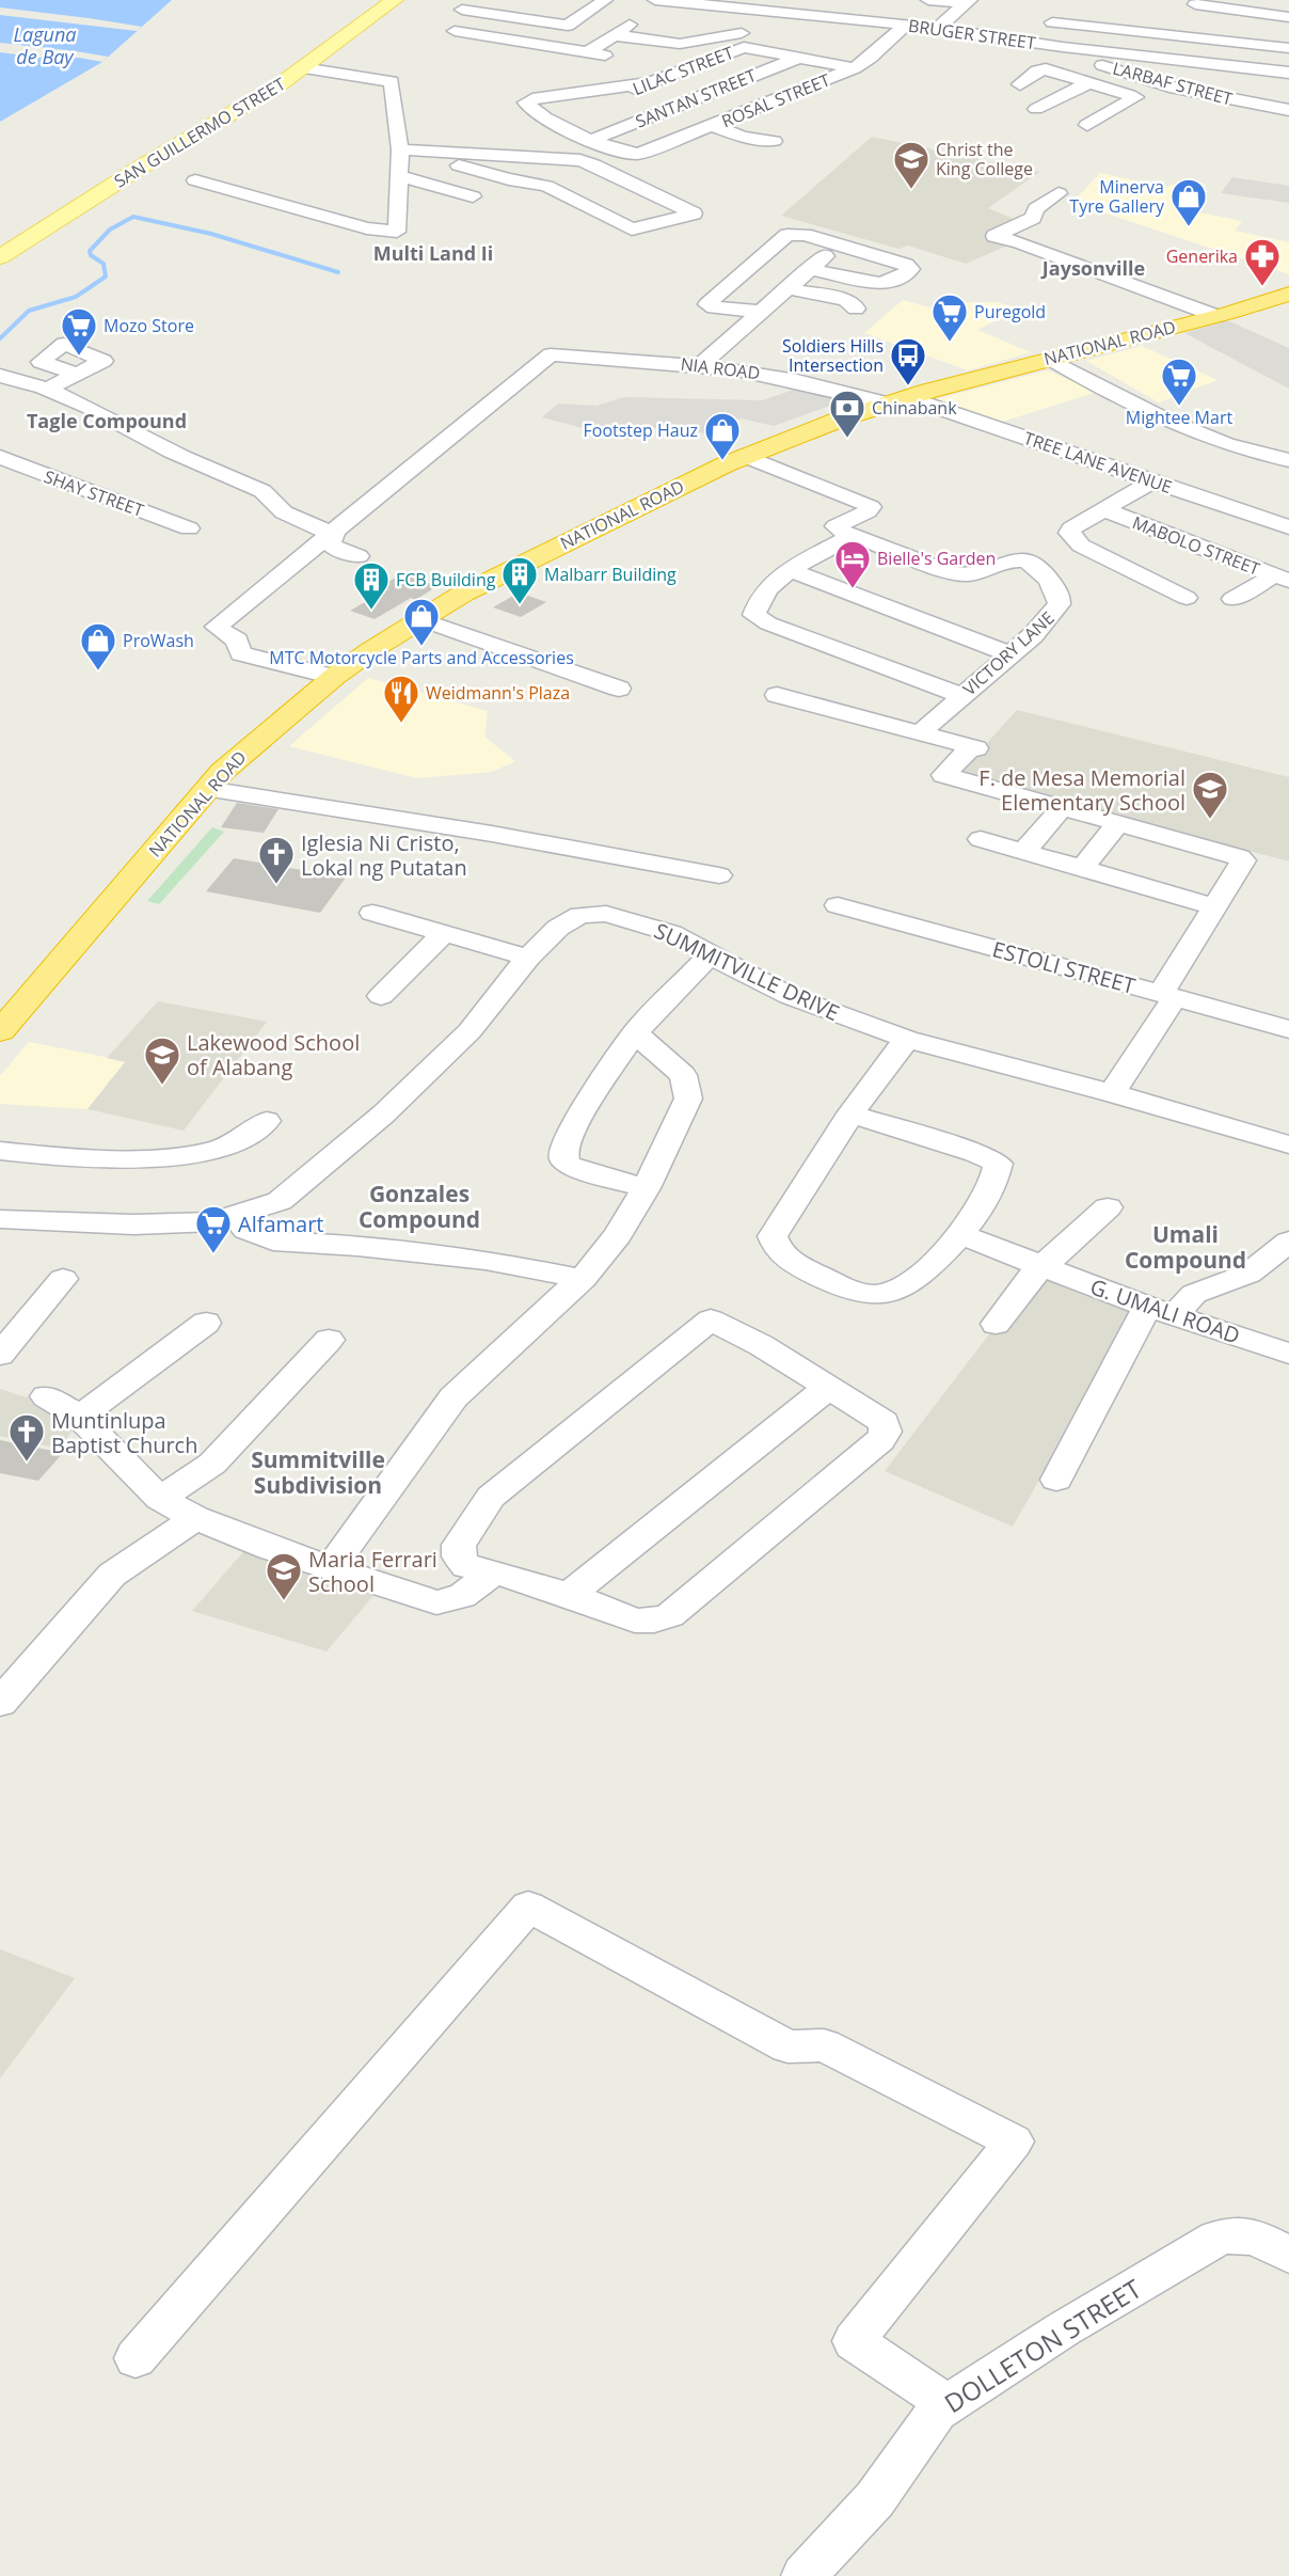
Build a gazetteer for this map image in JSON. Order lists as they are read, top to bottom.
{
  "streets": {
    "highway": ["NATIONAL ROAD"],
    "main road": ["SAN GUILLERMO STREET"],
    "street": [
      "BRUGER STREET",
      "LILAC STREET",
      "LARBAF STREET",
      "SANTAN STREET",
      "ROSAL STREET",
      "NIA ROAD",
      "TREE LANE AVENUE",
      "SHAY STREET",
      "MABOLO STREET",
      "VICTORY LANE",
      "ESTOLI STREET",
      "SUMMITVILLE DRIVE",
      "G. UMALI ROAD",
      "DOLLETON STREET"
    ]
  },
  "crossings": [
    ["BRUGER STREET", "LARBAF STREET"],
    ["BRUGER STREET", "ROSAL STREET"],
    ["LILAC STREET", "SANTAN STREET"],
    ["LILAC STREET", "ROSAL STREET"],
    ["SANTAN STREET", "ROSAL STREET"],
    ["NATIONAL ROAD", "NIA ROAD"],
    ["NATIONAL ROAD", "TREE LANE AVENUE"],
    ["NIA ROAD", "TREE LANE AVENUE"]
  ],
  "districts": [
    "Multi Land Ii",
    "Jaysonville",
    "Tagle Compound",
    "Gonzales Compound",
    "Umali Compound",
    "Summitville Subdivision"
  ],
  "water": ["Laguna de Bay"],
  "places": {
    "school or university": [
      "Christ the King College",
      "F. de Mesa Memorial Elementary School",
      "Lakewood School of Alabang",
      "Maria Ferrari School"
    ],
    "shop": [
      "Minerva Tyre Gallery",
      "Footstep Hauz",
      "MTC Motorcycle Parts and Accessories",
      "ProWash"
    ],
    "pharmacy": ["Generika"],
    "supermarket": [
      "Puregold",
      "Mozo Store",
      "Mightee Mart",
      "Alfamart"
    ],
    "bus stop": ["Soldiers Hills Intersection"],
    "bank": ["Chinabank"],
    "hotel": ["Bielle's Garden"],
    "building": ["Malbarr Building", "FCB Building"],
    "restaurant": ["Weidmann's Plaza"],
    "church": ["Iglesia Ni Cristo, Lokal ng Putatan", "Muntinlupa Baptist Church"]
  }
}
